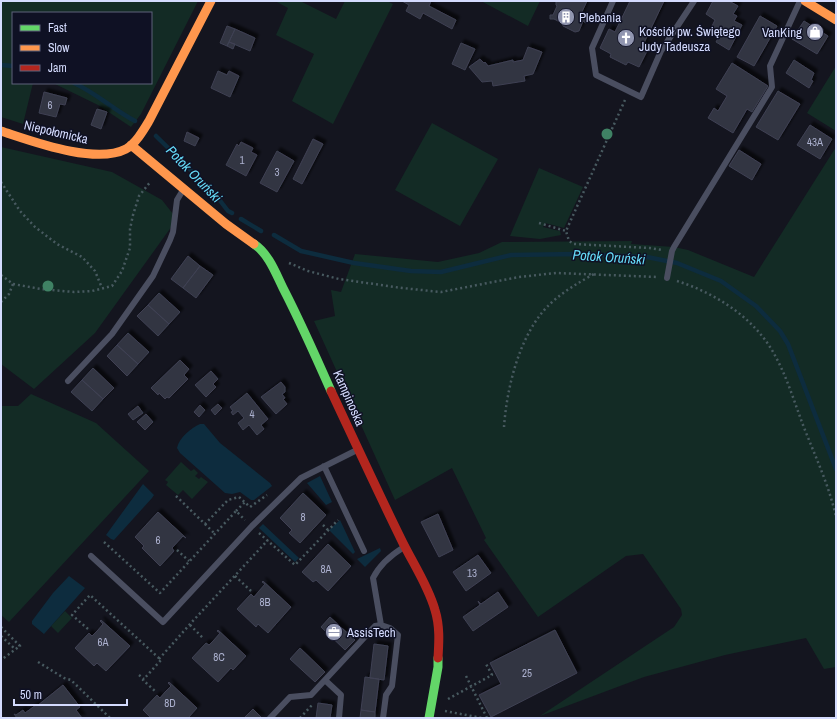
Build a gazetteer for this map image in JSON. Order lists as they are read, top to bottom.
{
  "streets": {
    "street": ["Niepołomicka", "Kampinoska"]
  },
  "crossings": [
    ["Niepołomicka", "Kampinoska"]
  ],
  "water": ["Potok Oruński"],
  "places": {
    "building": ["Plebania"],
    "shop": ["VanKing"],
    "church": ["Kościół pw. Świętego Judy Tadeusza"],
    "office": ["AssisTech"]
  },
  "house_numbers": [
    "6",
    "43A",
    "1",
    "3",
    "4",
    "8",
    "6",
    "8A",
    "13",
    "8B",
    "6A",
    "8C",
    "25",
    "8D"
  ],
  "legend": ["Fast", "Slow", "Jam"],
  "scale_bar": "50 m"
}
